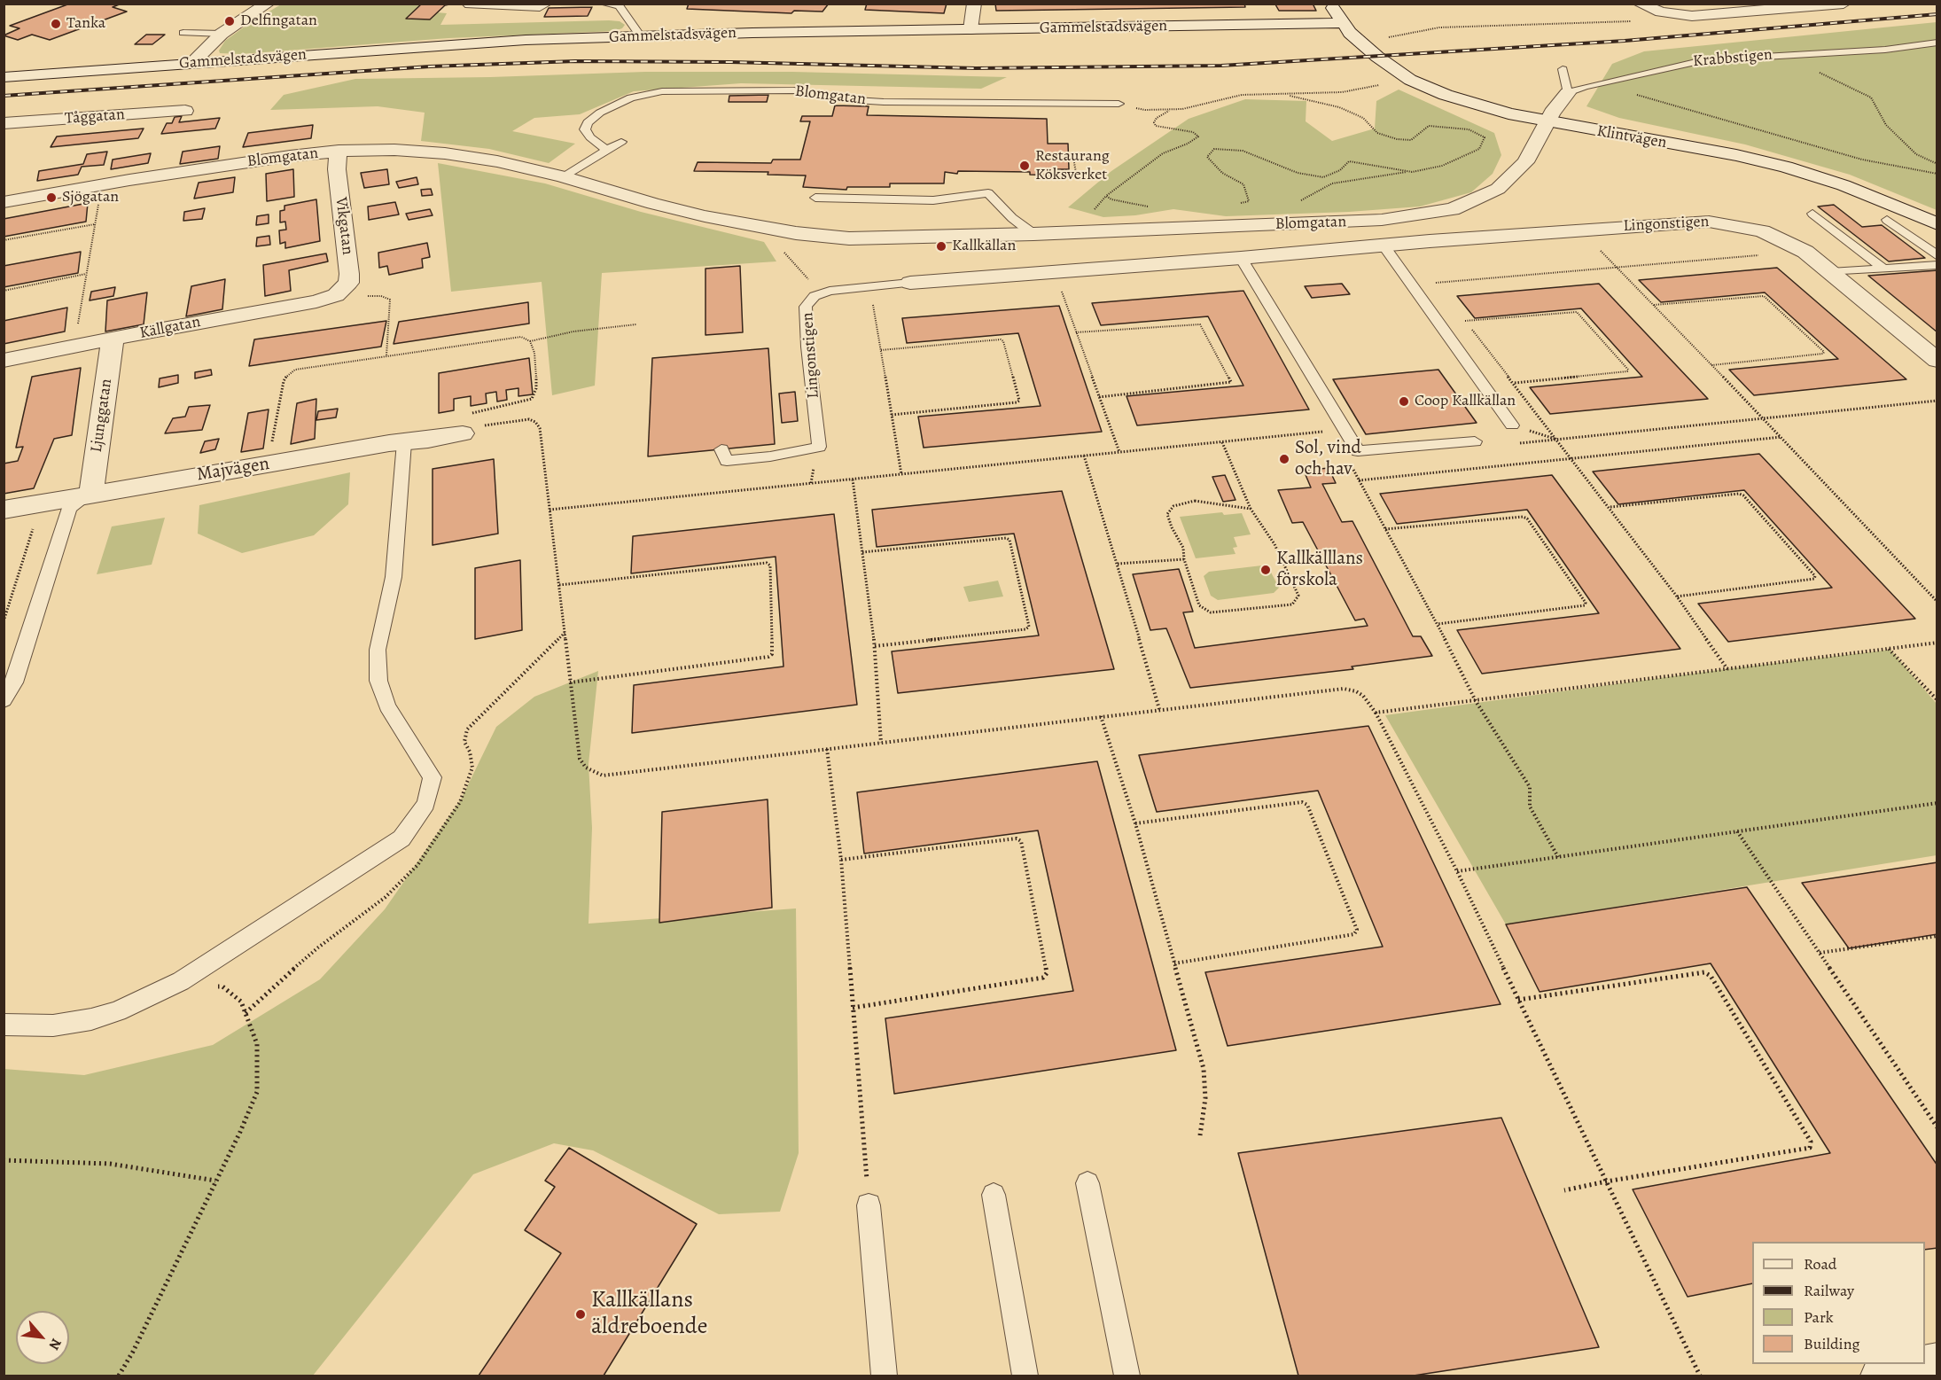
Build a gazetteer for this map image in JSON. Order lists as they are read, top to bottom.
{
  "streets": {
    "street": [
      "Gammelstadsvägen",
      "Blomgatan",
      "Tåggatan",
      "Klintvägen",
      "Lingonstigen",
      "Vikgatan",
      "Källgatan",
      "Ljunggatan",
      "Majvägen"
    ],
    "lane": ["Krabbstigen"]
  },
  "crossings": [
    ["Gammelstadsvägen", "Klintvägen"],
    ["Blomgatan", "Klintvägen"],
    ["Blomgatan", "Vikgatan"],
    ["Vikgatan", "Källgatan"],
    ["Källgatan", "Ljunggatan"],
    ["Ljunggatan", "Majvägen"]
  ],
  "places": [
    "Delfingatan",
    "Tanka",
    "Restaurang Köksverket",
    "Sjögatan",
    "Kallkällan",
    "Coop Kallkällan",
    "Sol, vind och hav",
    "Kallkälllans förskola",
    "Kallkällans äldreboende"
  ],
  "legend": [
    "Road",
    "Railway",
    "Park",
    "Building"
  ],
  "north": "bottom right"
}
